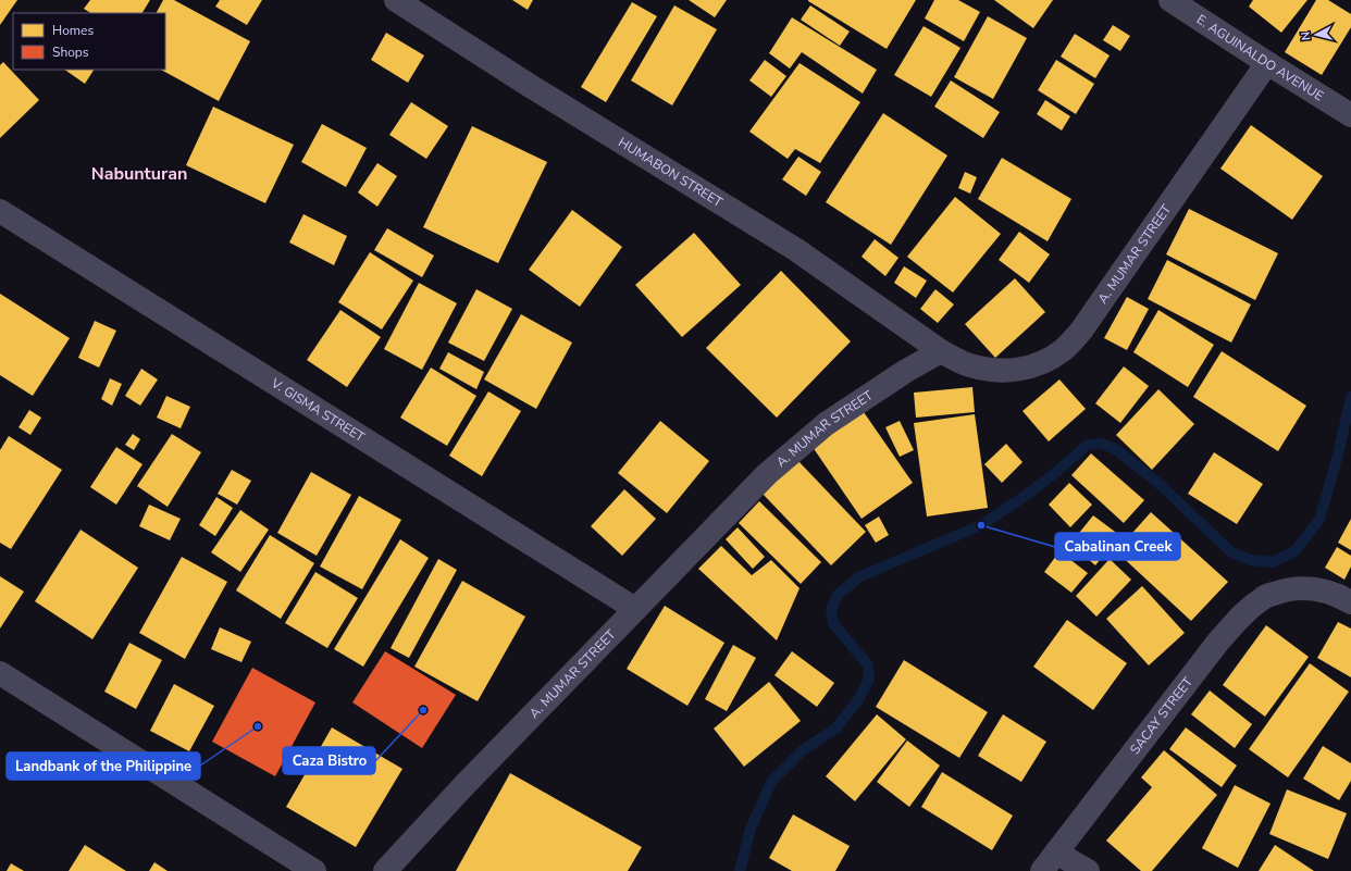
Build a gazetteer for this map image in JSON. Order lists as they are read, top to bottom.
{
  "streets": {
    "street": [
      "E. AGUINALDO AVENUE",
      "HUMABON STREET",
      "A. MUMAR STREET",
      "V. GISMA STREET",
      "SACAY STREET"
    ]
  },
  "crossings": [
    ["E. AGUINALDO AVENUE", "A. MUMAR STREET"],
    ["HUMABON STREET", "A. MUMAR STREET"],
    ["A. MUMAR STREET", "V. GISMA STREET"]
  ],
  "districts": ["Nabunturan"],
  "places": ["Cabalinan Creek", "Caza Bistro", "Landbank of the Philippine"],
  "legend": ["Homes", "Shops"],
  "north": "left"
}
